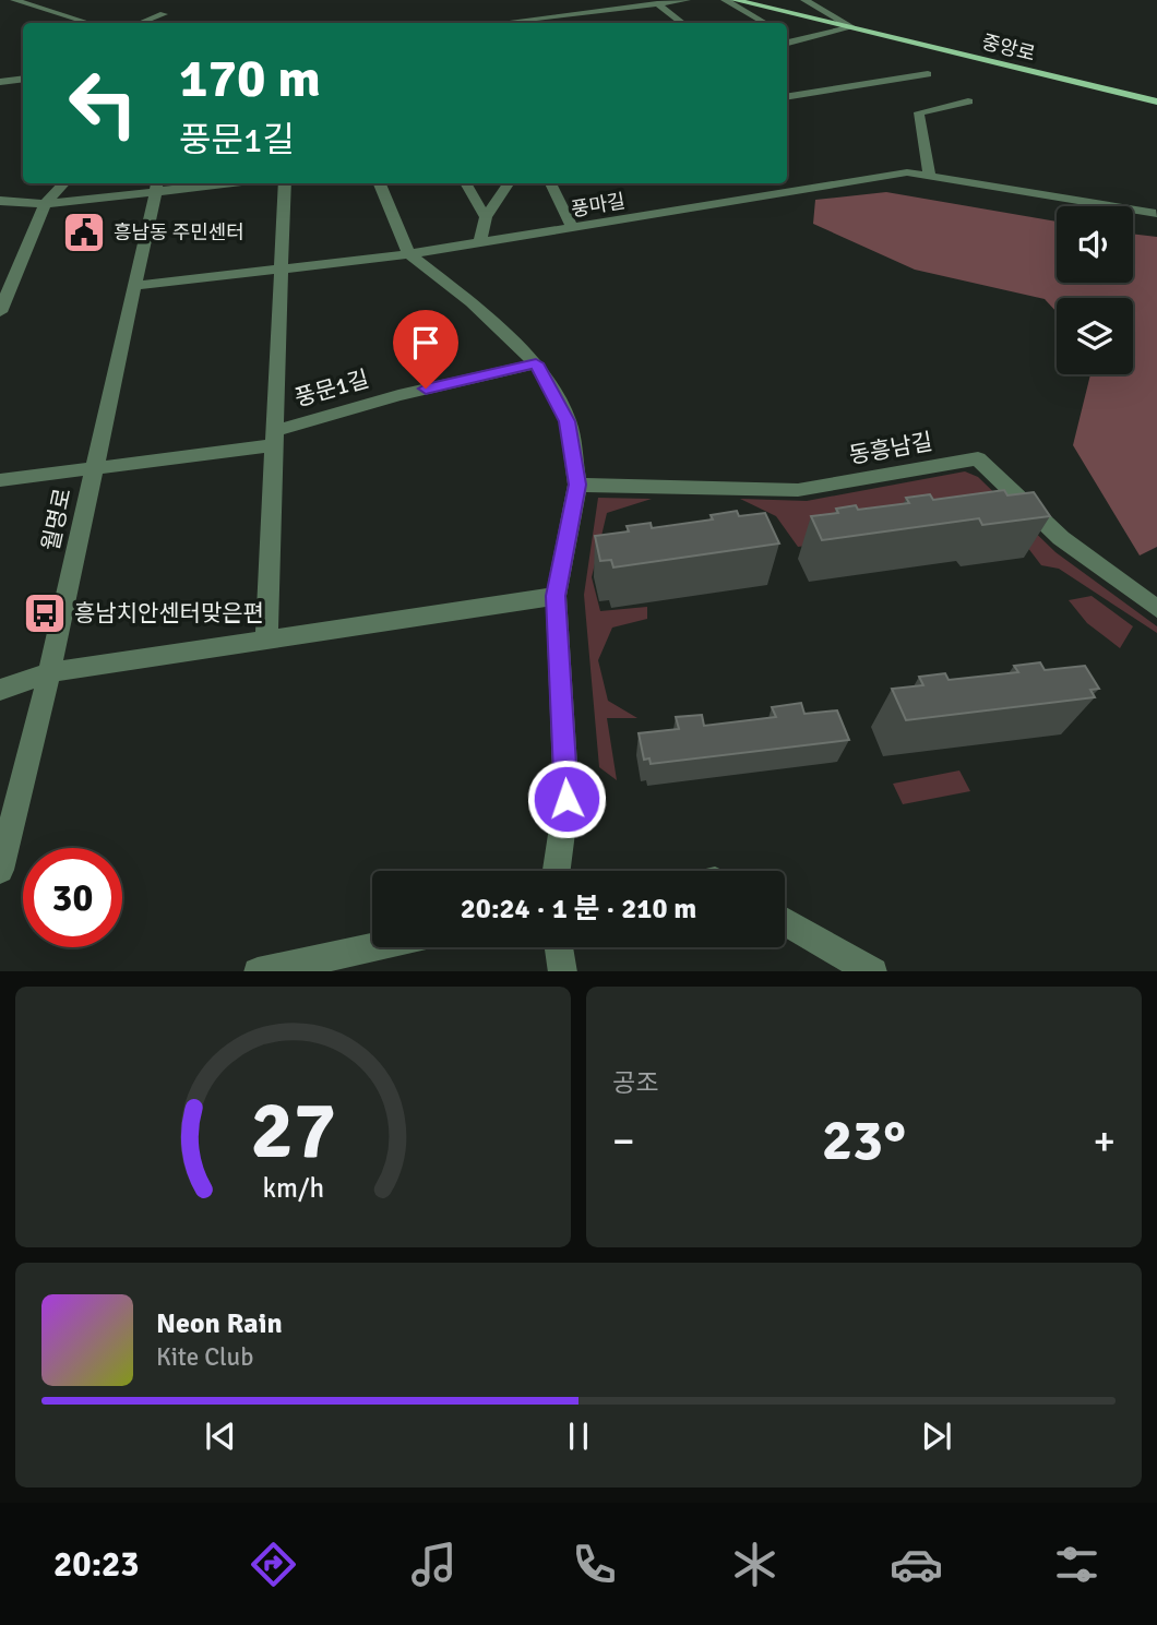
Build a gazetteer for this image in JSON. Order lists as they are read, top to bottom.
{
  "streets": {
    "main road": ["중앙로"],
    "street": [
      "풍마길",
      "풍문1길",
      "동흥남길",
      "월명로"
    ]
  },
  "crossings": [
    ["풍마길", "월명로"],
    ["풍문1길", "월명로"]
  ],
  "places": {
    "public building": ["흥남동 주민센터"],
    "bus stop": ["흥남치안센터맞은편"]
  },
  "page": {
    "turn": ["170 m", "풍문1길"],
    "limit": "30",
    "trip": "20:24 · 1 분 · 210 m",
    "tile": "공조",
    "heat": ["−", "23°", "+"],
    "song": ["Neon Rain", "Kite Club"],
    "tabs": "20:23",
    "gauge": ["27", "km/h"]
  }
}
